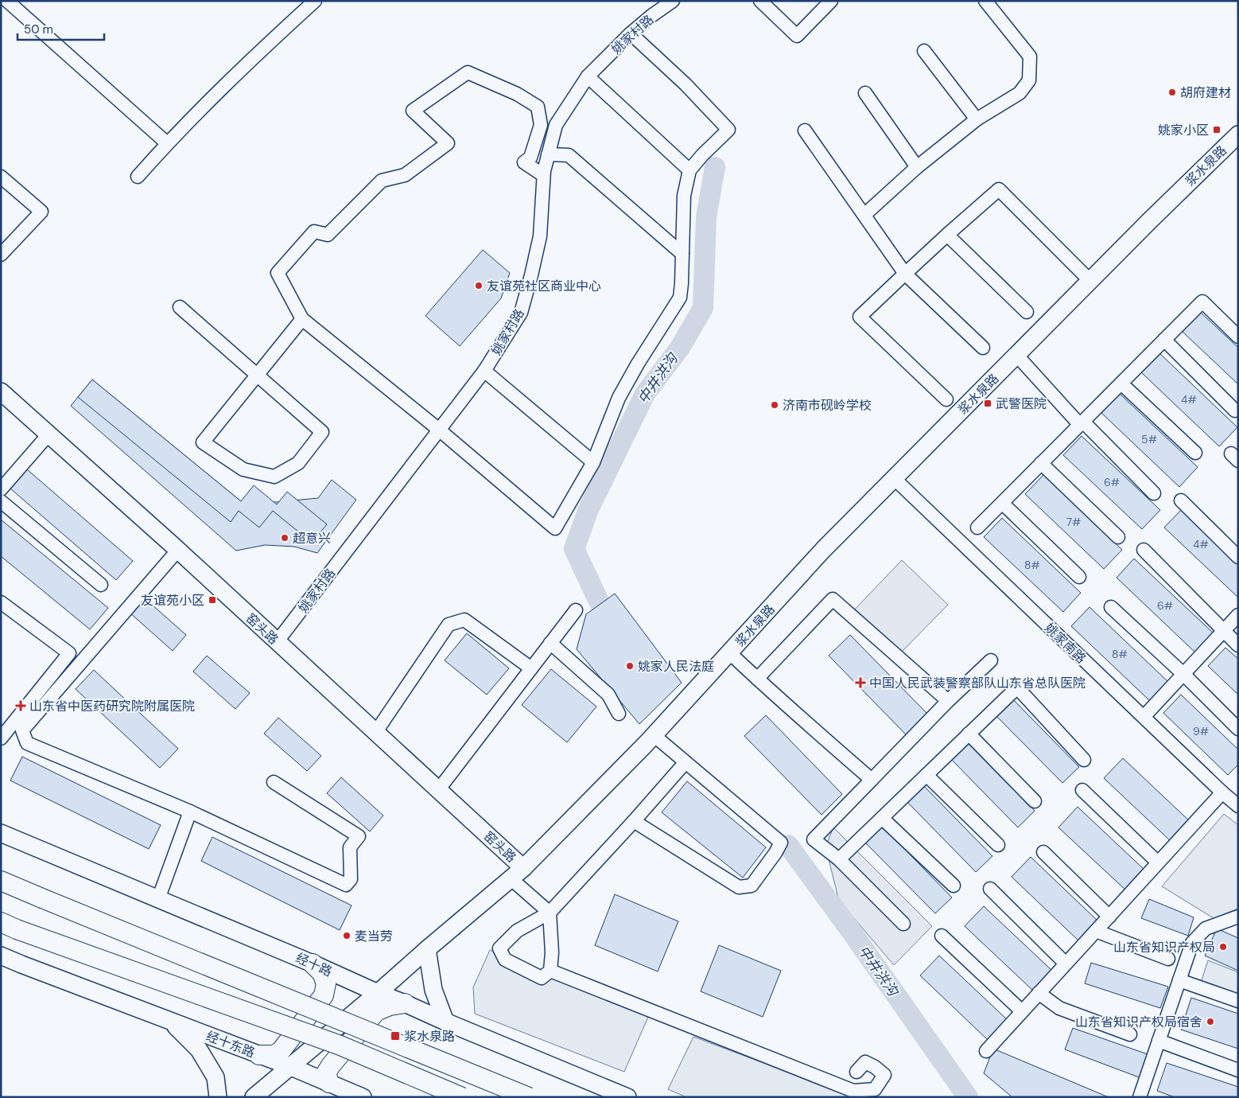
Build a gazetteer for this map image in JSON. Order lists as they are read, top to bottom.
{
  "streets": {
    "main road": [
      "浆水泉路",
      "窑头路",
      "经十路",
      "经十东路"
    ],
    "street": ["姚家村路", "姚家南路"]
  },
  "crossings": [
    ["姚家村路", "窑头路"],
    ["浆水泉路", "窑头路"],
    ["浆水泉路", "姚家南路"],
    ["浆水泉路", "经十路"],
    ["浆水泉路", "经十东路"]
  ],
  "water": ["中井洪沟"],
  "places": {
    "other": [
      "胡府建材",
      "友谊苑社区商业中心",
      "济南市砚岭学校",
      "超意兴",
      "姚家人民法庭",
      "麦当劳",
      "山东省知识产权局",
      "山东省知识产权局宿舍"
    ],
    "transit": [
      "姚家小区",
      "武警医院",
      "友谊苑小区",
      "浆水泉路"
    ],
    "health": ["中国人民武装警察部队山东省总队医院", "山东省中医药研究院附属医院"]
  },
  "house_numbers": [
    "4#",
    "5#",
    "6#",
    "7#",
    "4#",
    "8#",
    "6#",
    "8#",
    "9#"
  ],
  "scale_bar": "50 m"
}
